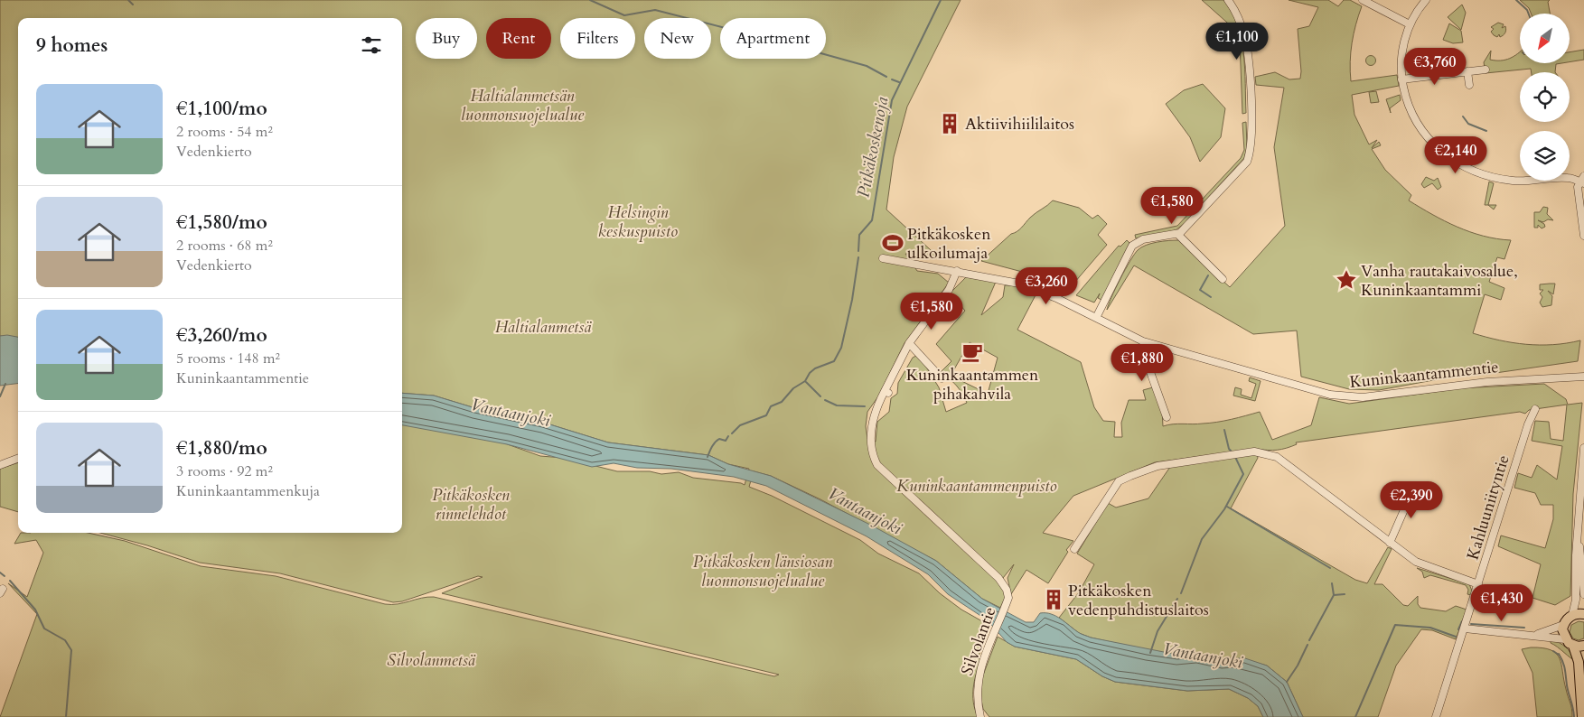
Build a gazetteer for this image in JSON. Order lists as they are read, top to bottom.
{
  "streets": {
    "street": ["Kuninkaantammentie", "Kahluuniityntie", "Silvolantie"]
  },
  "water": ["Pitkäkoskenoja", "Vantaanjoki"],
  "parks": [
    "Haltialanmetsän luonnonsuojelualue",
    "Helsingin keskuspuisto",
    "Haltialanmetsä",
    "Kuninkaantammenpuisto",
    "Pitkäkosken rinnelehdot",
    "Pitkäkosken länsiosan luonnonsuojelualue",
    "Silvolanmetsä"
  ],
  "places": {
    "building": ["Aktiivihiililaitos", "Pitkäkosken vedenpuhdistuslaitos"],
    "sports": ["Pitkäkosken ulkoilumaja"],
    "place": ["Vanha rautakaivosalue, Kuninkaantammi"],
    "cafe": ["Kuninkaantammen pihakahvila"]
  },
  "north": "bottom left",
  "page": {
    "chip": [
      "Buy",
      "Rent",
      "Filters",
      "New",
      "Apartment"
    ],
    "heading": "9 homes",
    "price": [
      "€1,100",
      "€3,760",
      "€2,140",
      "€1,580",
      "€3,260",
      "€1,580",
      "€1,880",
      "€2,390",
      "€1,430"
    ],
    "list": [
      {
        "name": "€1,100/mo",
        "note": "2 rooms · 54 m² · Vedenkierto"
      },
      {
        "name": "€1,580/mo",
        "note": "2 rooms · 68 m² · Vedenkierto"
      },
      {
        "name": "€3,260/mo",
        "note": "5 rooms · 148 m² · Kuninkaantammentie"
      },
      {
        "name": "€1,880/mo",
        "note": "3 rooms · 92 m² · Kuninkaantammenkuja"
      }
    ]
  }
}
